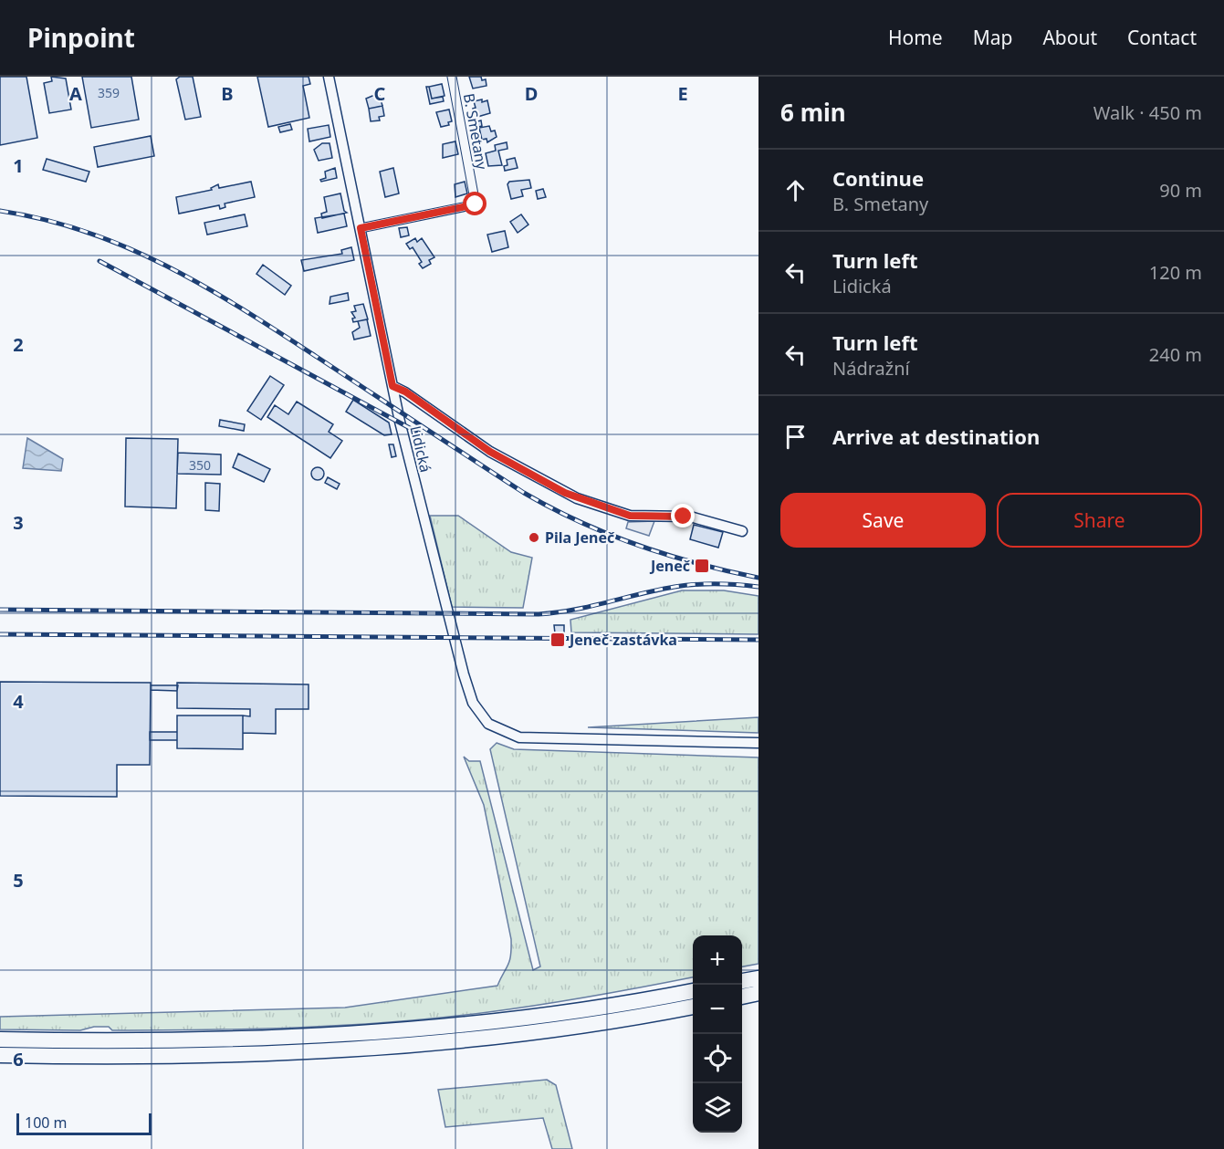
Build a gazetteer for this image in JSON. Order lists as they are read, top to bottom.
{
  "streets": {
    "street": ["B. Smetany", "Lidická"]
  },
  "crossings": [
    ["B. Smetany", "Lidická"]
  ],
  "places": {
    "other": ["Pila Jeneč"],
    "transit": ["Jeneč", "Jeneč zastávka"]
  },
  "house_numbers": ["359", "350"],
  "scale_bar": "100 m",
  "page": {
    "header": "Pinpoint",
    "nav": [
      "Home",
      "Map",
      "About",
      "Contact"
    ],
    "heading": ["6 min", "Walk · 450 m"],
    "list": [
      ["Continue", "B. Smetany", "90 m"],
      ["Turn left", "Lidická", "120 m"],
      ["Turn left", "Nádražní", "240 m"],
      "Arrive at destination"
    ],
    "buttons": ["Save", "Share"],
    "map_buttons": ["+", "−"],
    "scale": "100 m"
  },
  "grid": {
    "columns": [
      "A",
      "B",
      "C",
      "D",
      "E"
    ],
    "rows": [
      "1",
      "2",
      "3",
      "4",
      "5",
      "6"
    ]
  }
}
